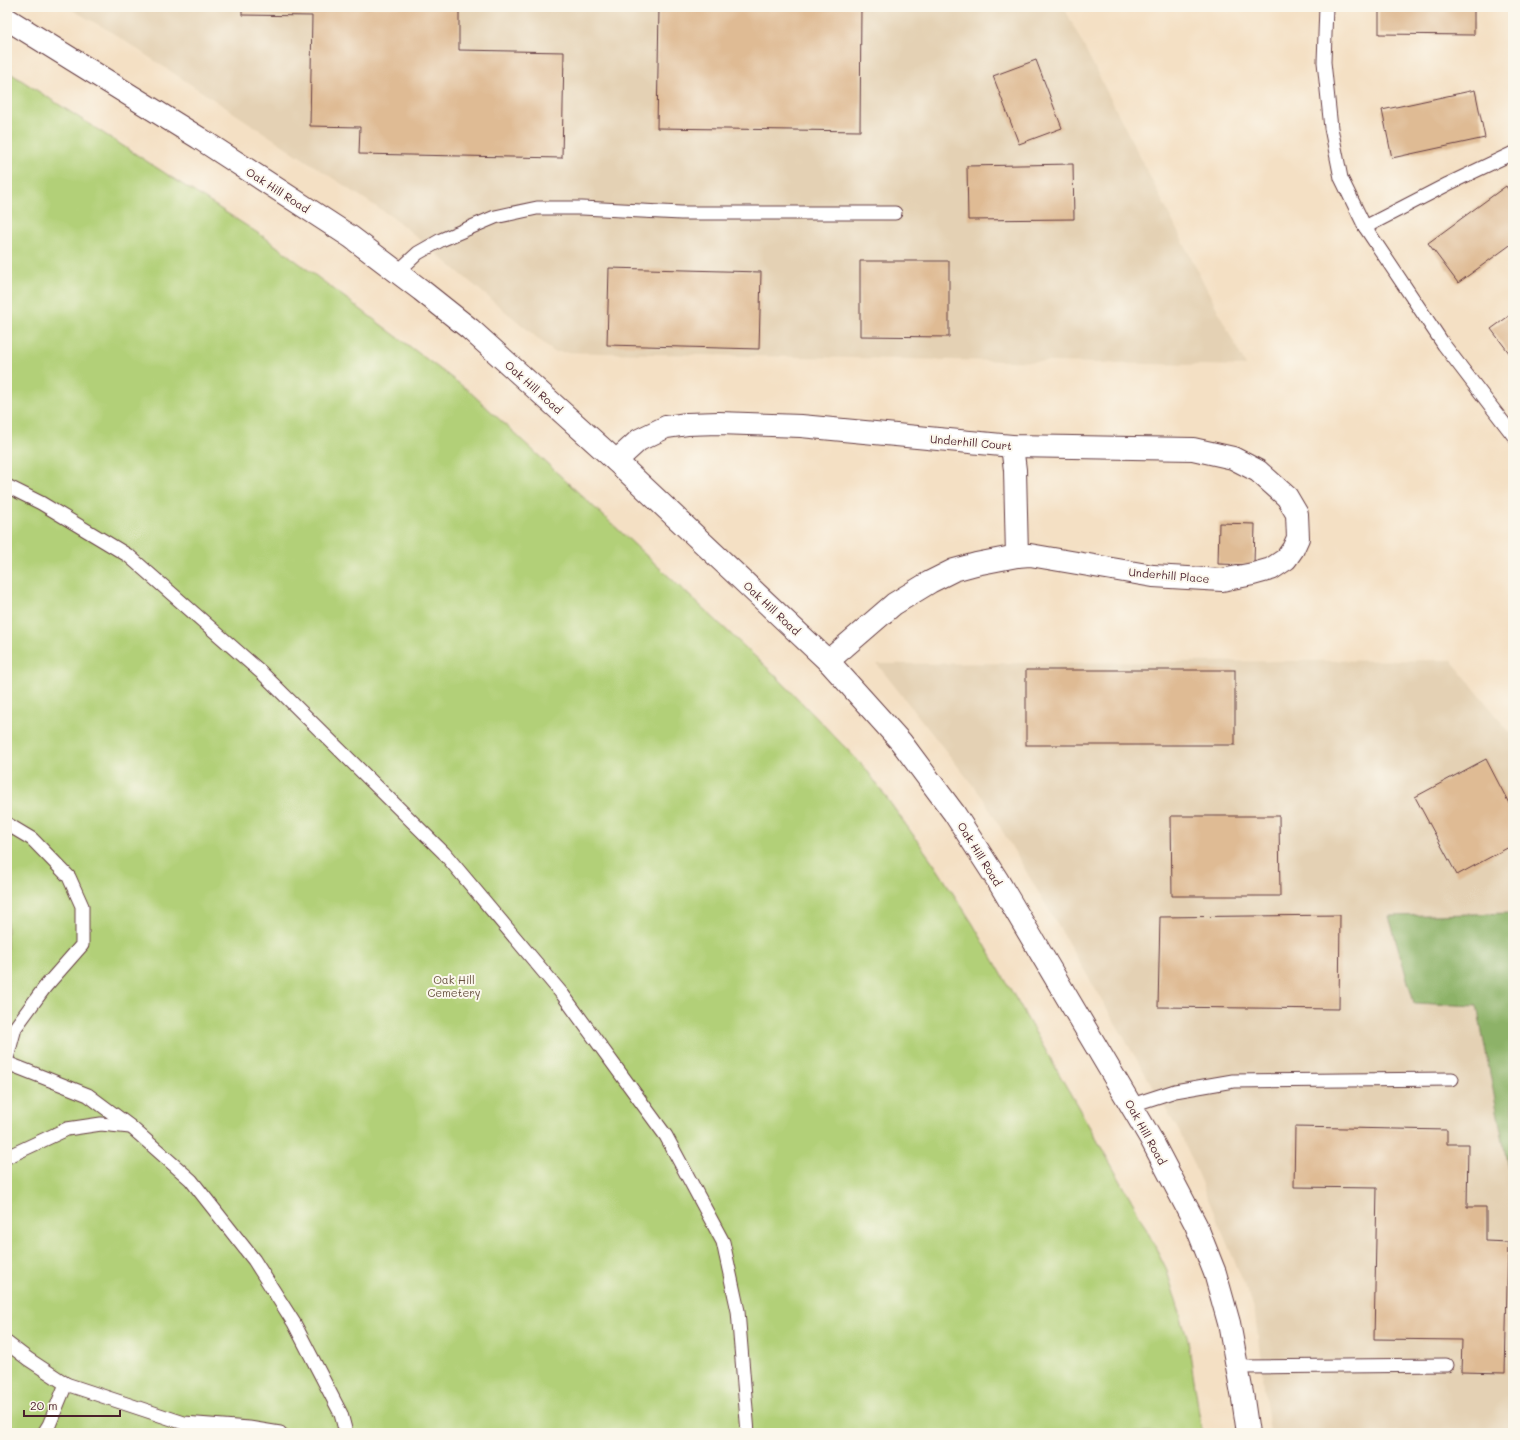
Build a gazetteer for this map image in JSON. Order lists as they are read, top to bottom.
{
  "streets": {
    "main road": ["Oak Hill Road", "Underhill Court", "Underhill Place"]
  },
  "crossings": [
    ["Oak Hill Road", "Underhill Court"],
    ["Oak Hill Road", "Underhill Place"],
    ["Underhill Court", "Underhill Place"]
  ],
  "parks": ["Oak Hill Cemetery"],
  "scale_bar": "20 m"
}
